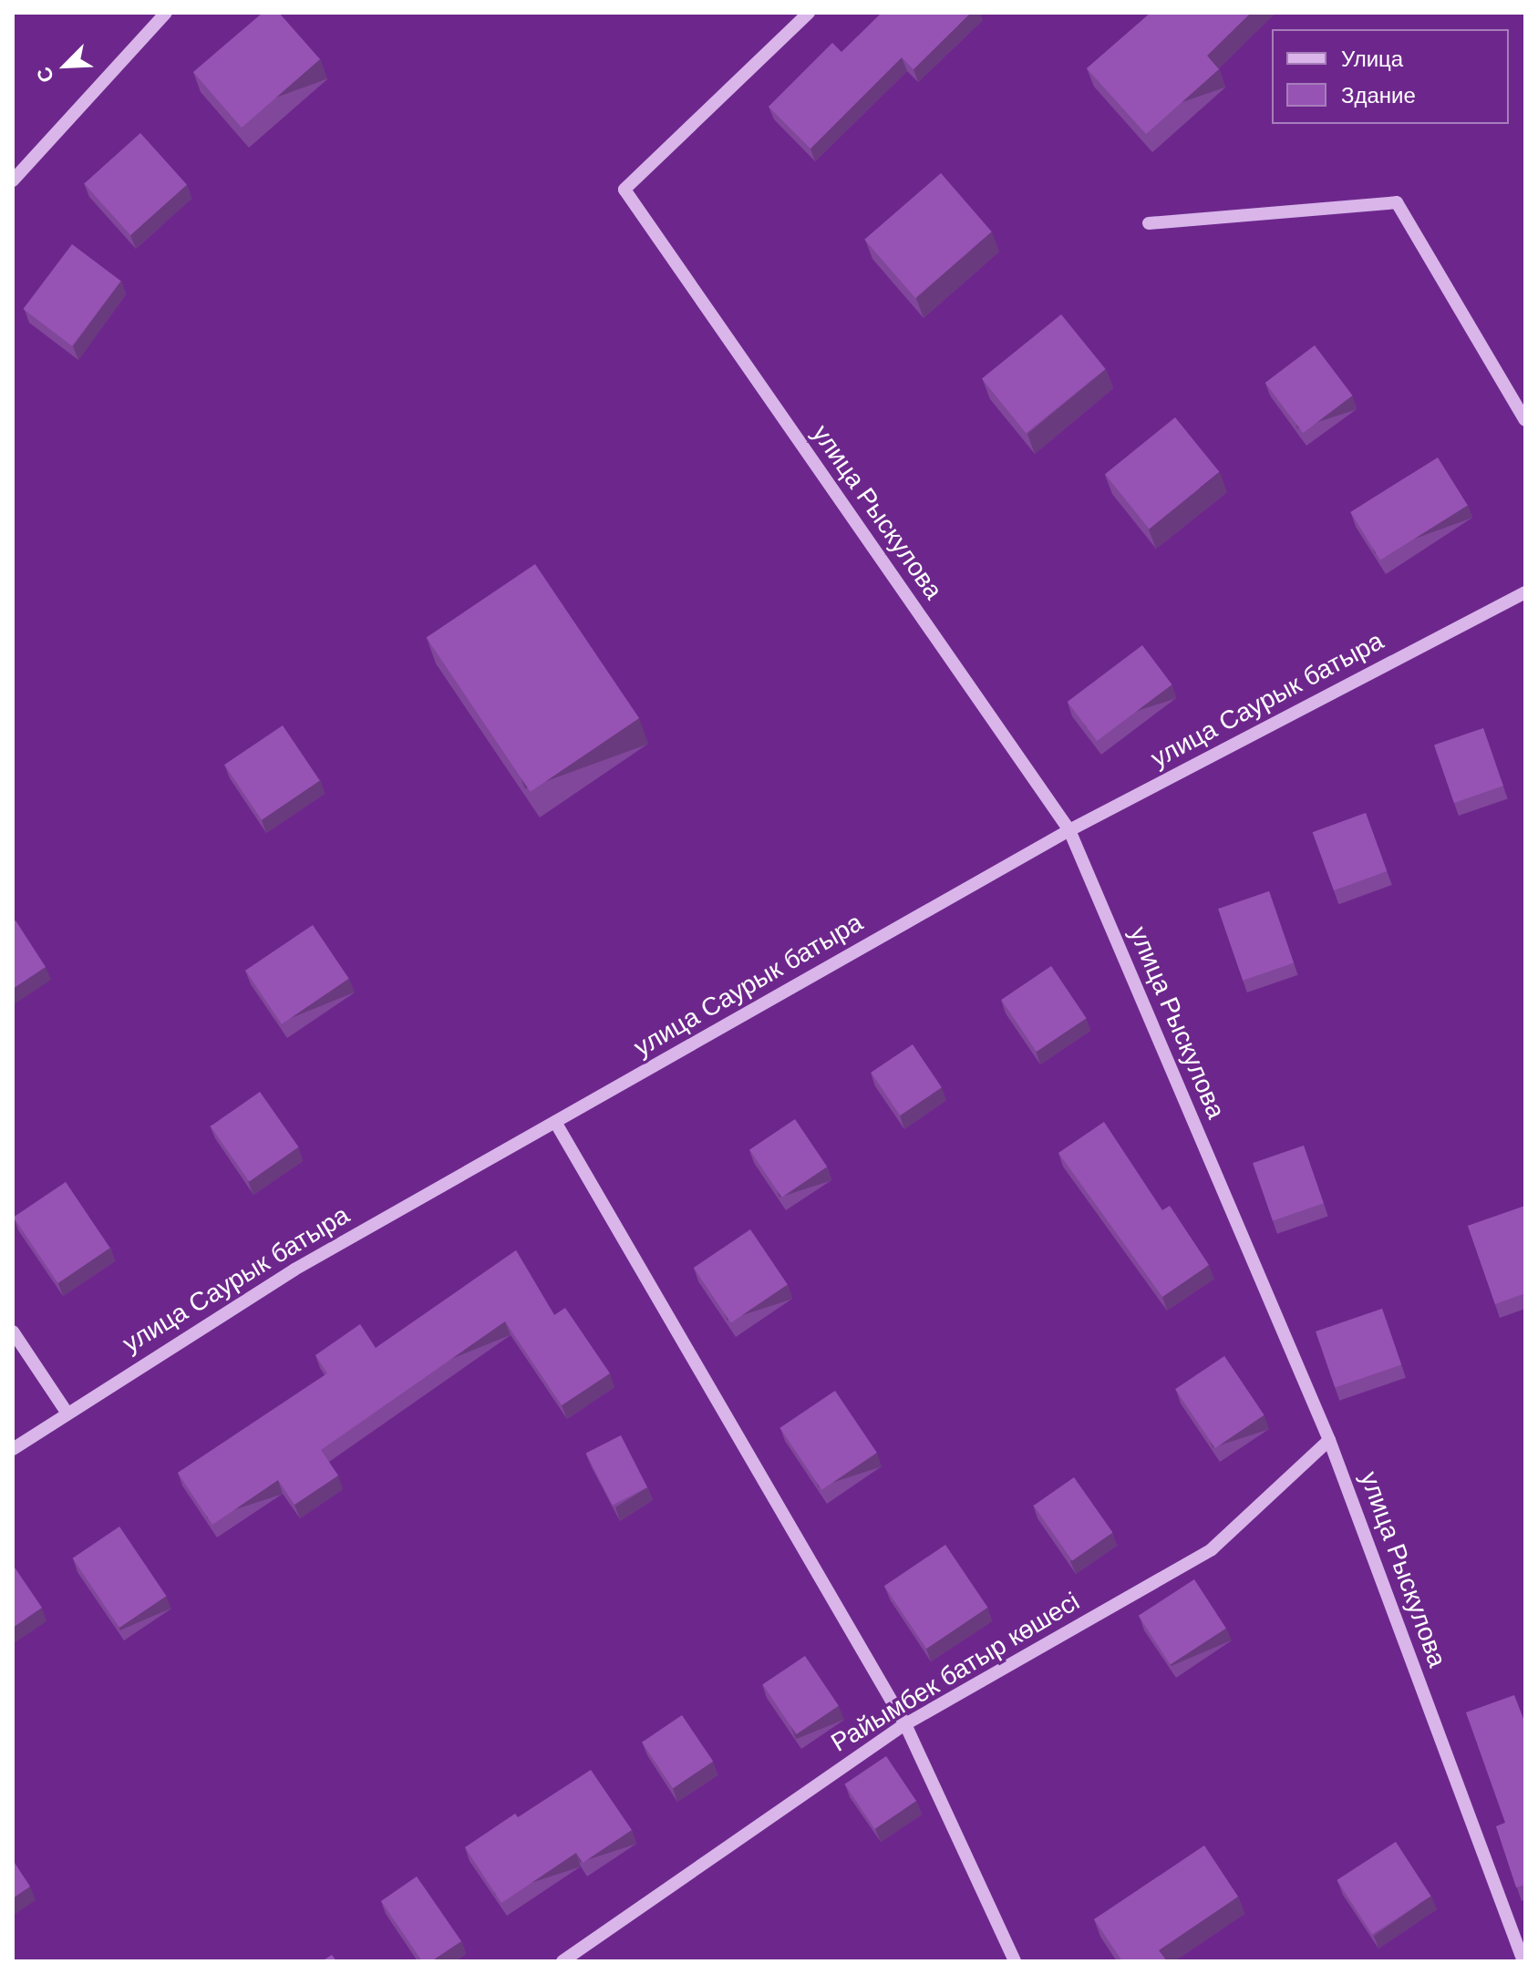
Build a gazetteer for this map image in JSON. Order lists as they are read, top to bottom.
{
  "streets": {
    "street": ["улица Рыскулова", "улица Саурык батыра", "Райымбек батыр көшесі"]
  },
  "crossings": [
    ["улица Рыскулова", "улица Саурык батыра"],
    ["улица Рыскулова", "Райымбек батыр көшесі"]
  ],
  "legend": ["Улица", "Здание"],
  "north": "bottom left"
}
